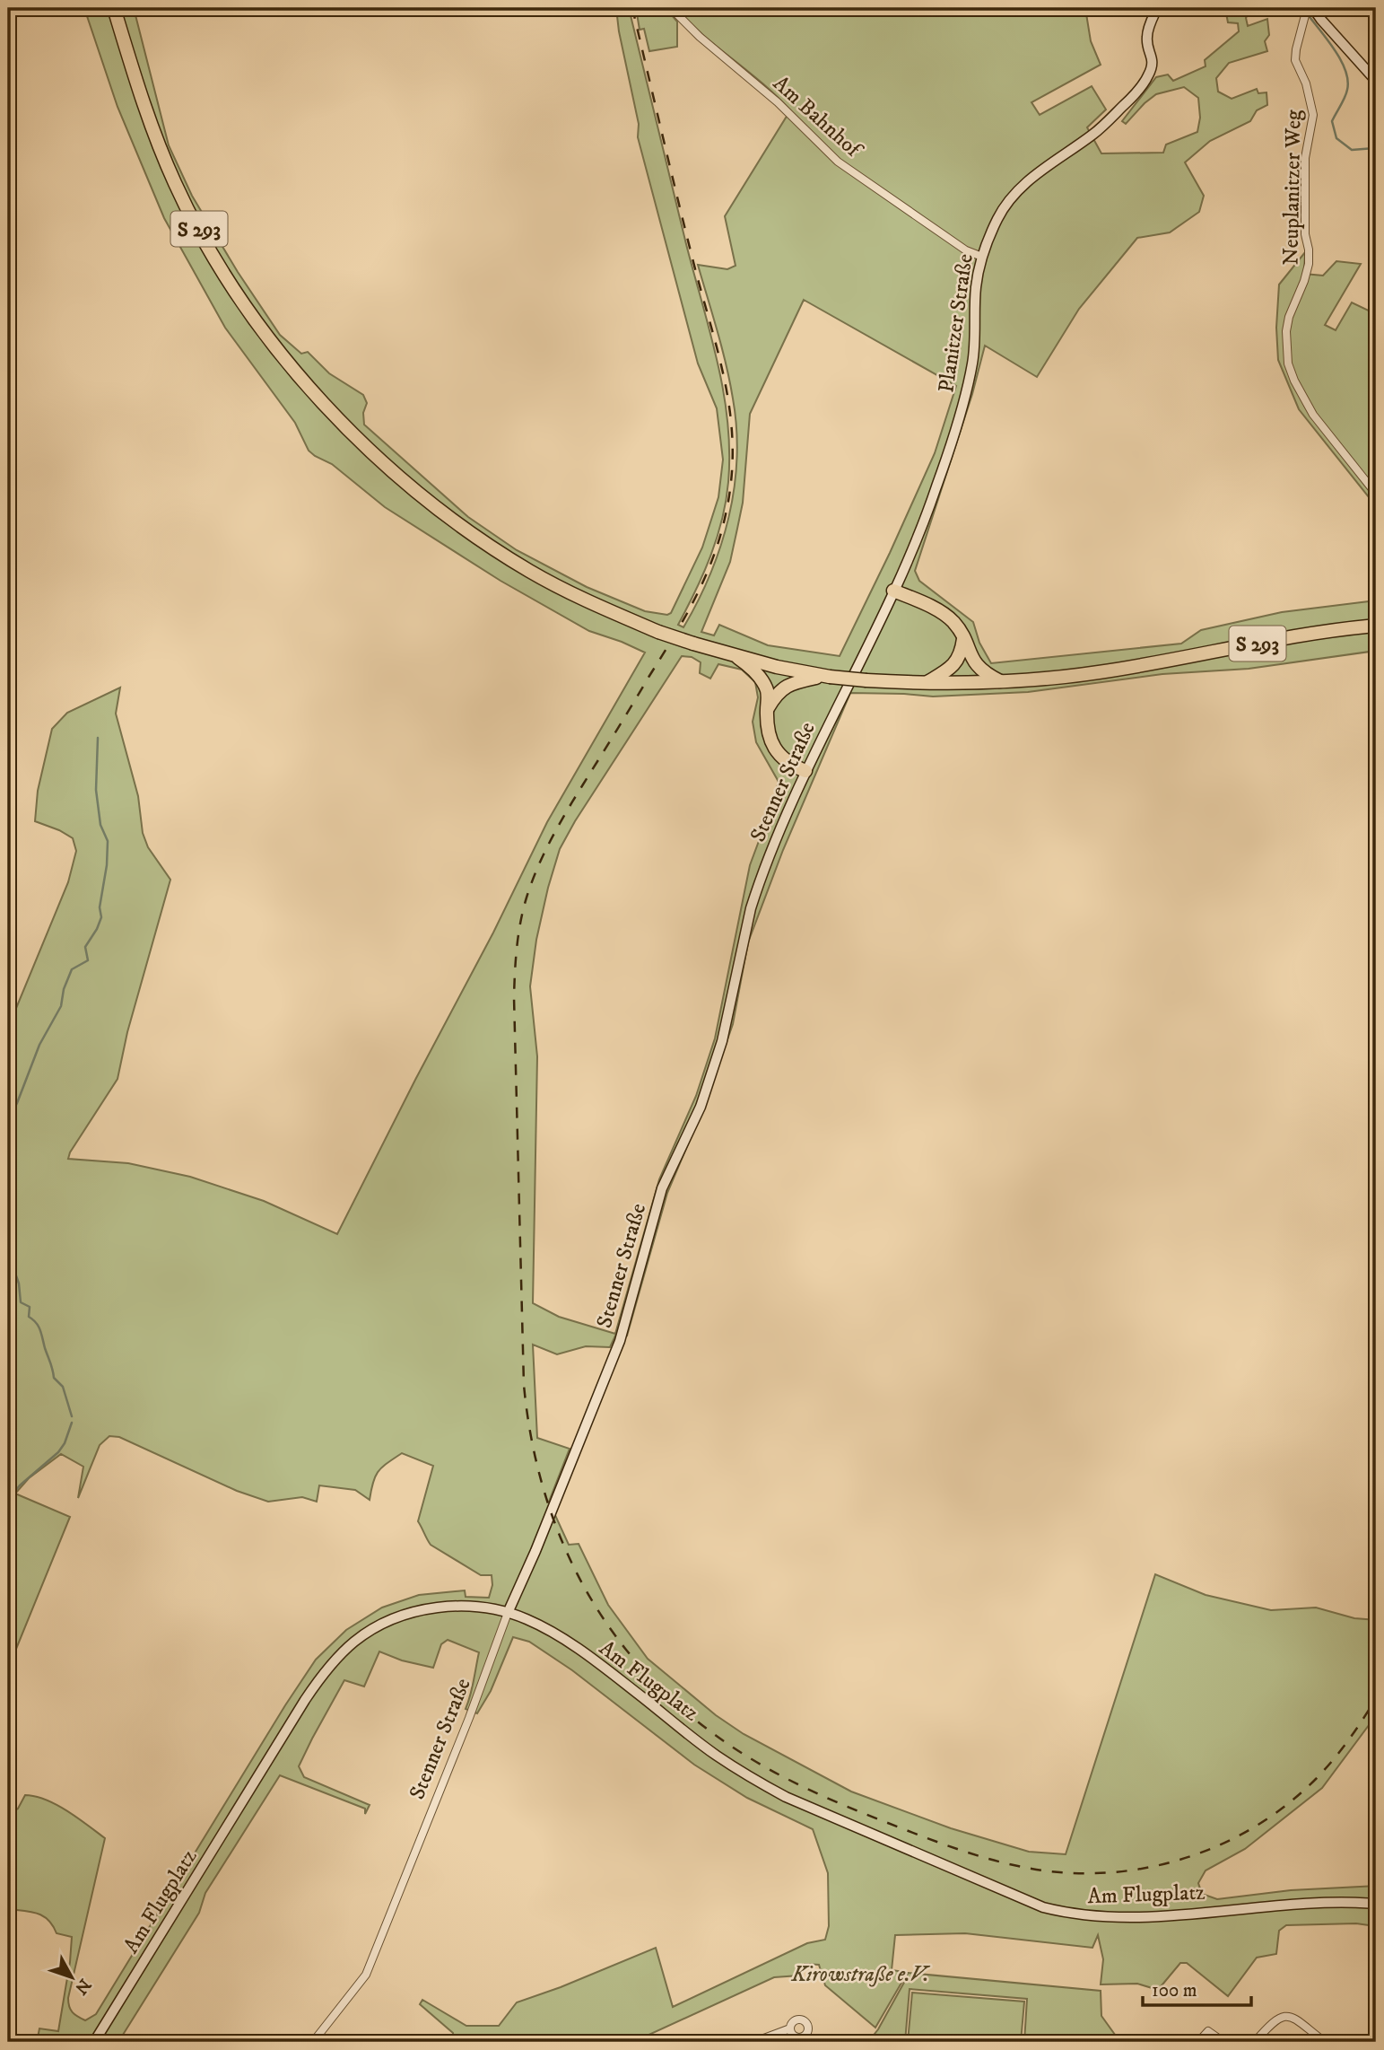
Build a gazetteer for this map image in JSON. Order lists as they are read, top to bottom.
{
  "streets": {
    "highway": ["S 293"],
    "street": [
      "Am Bahnhof",
      "Neuplanitzer Weg",
      "Planitzer Straße",
      "Stenner Straße",
      "Am Flugplatz"
    ]
  },
  "crossings": [
    ["Am Bahnhof", "Planitzer Straße"],
    ["Planitzer Straße", "Stenner Straße"],
    ["Stenner Straße", "Am Flugplatz"]
  ],
  "parks": ["Kirowstraße e.V."],
  "scale_bar": "100 m",
  "north": "bottom right"
}
